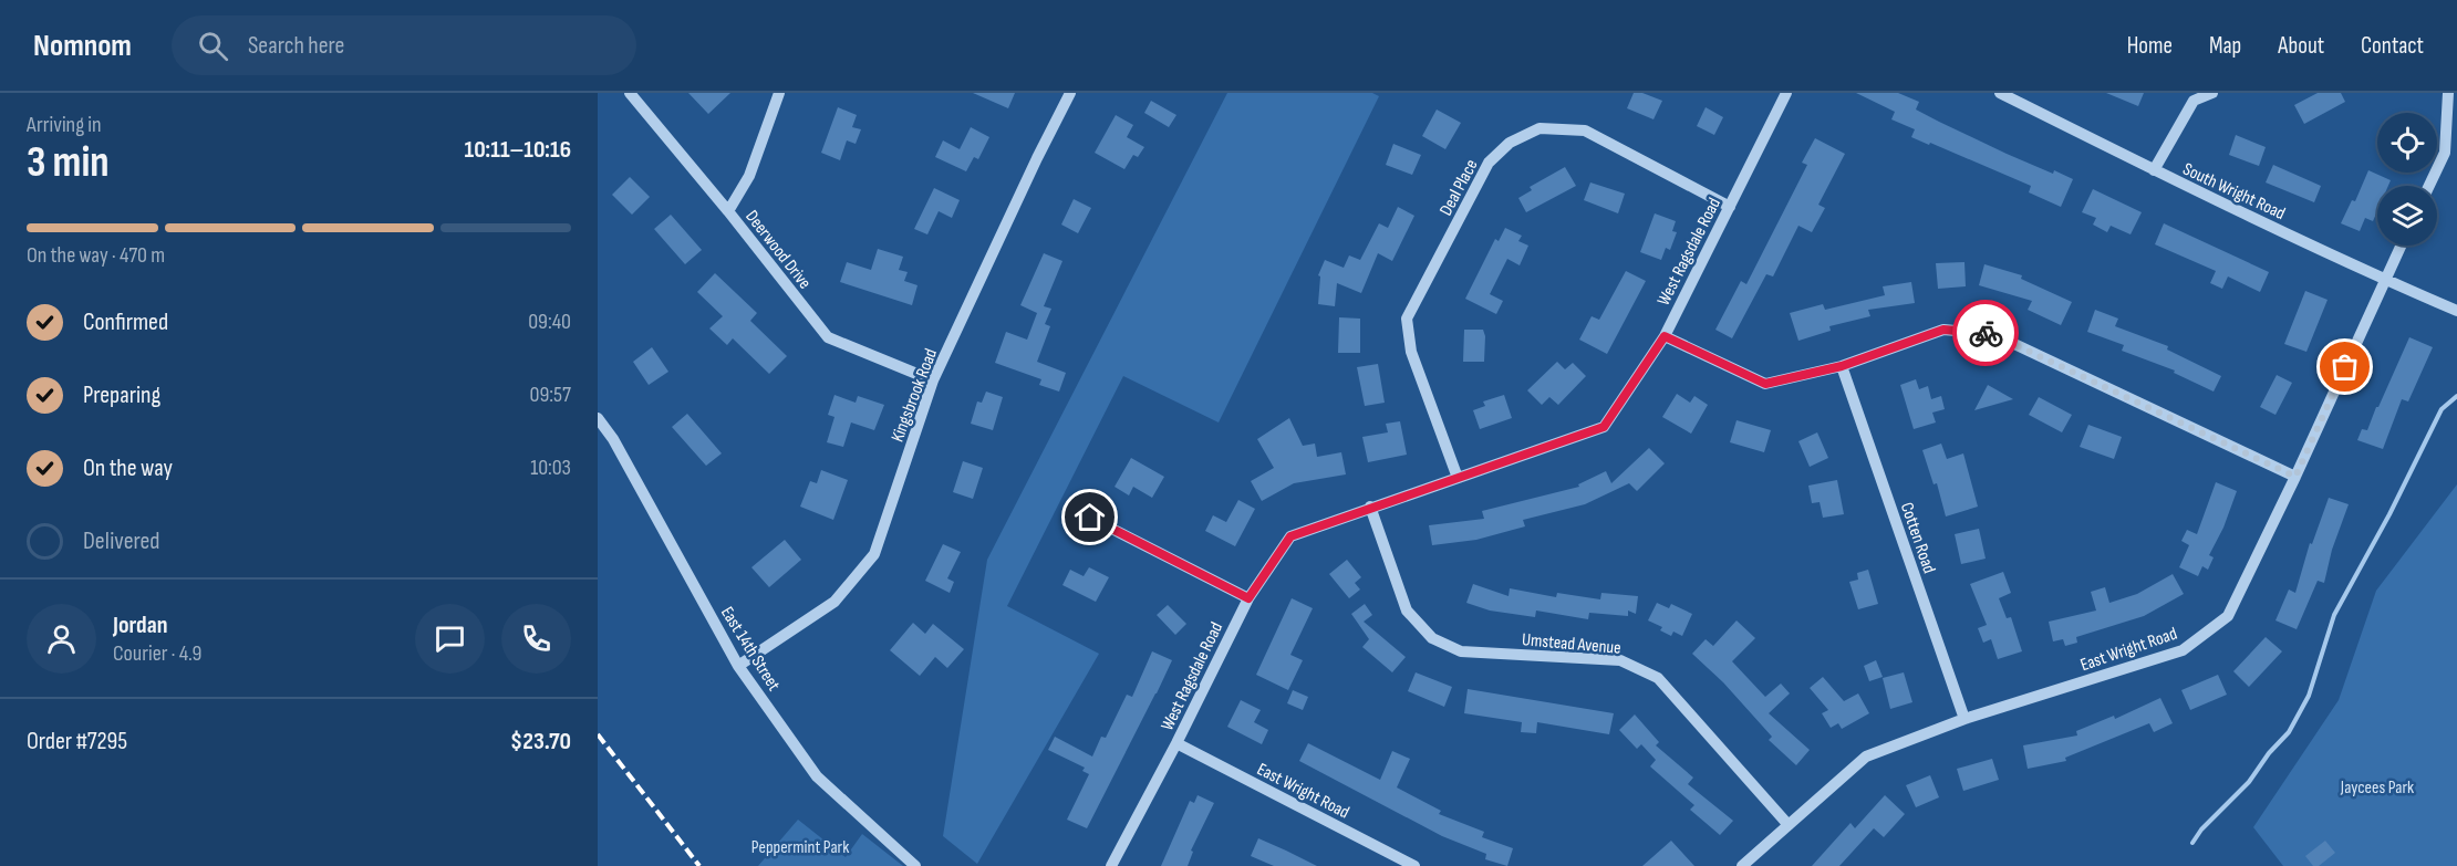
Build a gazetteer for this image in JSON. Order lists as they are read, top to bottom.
{
  "streets": {
    "street": [
      "Deal Place",
      "South Wright Road",
      "Deerwood Drive",
      "West Ragsdale Road",
      "Kingsbrook Road",
      "Cotten Road",
      "Umstead Avenue",
      "East 14th Street",
      "East Wright Road"
    ]
  },
  "crossings": [
    ["Deal Place", "West Ragsdale Road"],
    ["South Wright Road", "East Wright Road"],
    ["Deerwood Drive", "Kingsbrook Road"],
    ["West Ragsdale Road", "Umstead Avenue"],
    ["West Ragsdale Road", "East Wright Road"],
    ["Kingsbrook Road", "East 14th Street"],
    ["Cotten Road", "East Wright Road"],
    ["Umstead Avenue", "East Wright Road"]
  ],
  "parks": ["Jaycees Park", "Peppermint Park"],
  "page": {
    "header": "Nomnom",
    "search": "Search here",
    "nav": [
      "Home",
      "Map",
      "About",
      "Contact"
    ],
    "heading": ["3 min", "Arriving in", "10:11–10:16"],
    "panel": [
      "Jordan",
      "Courier · 4.9",
      "Order #7295",
      "$23.70"
    ],
    "bar": "On the way · 470 m",
    "list": [
      ["Confirmed", "09:40"],
      ["Preparing", "09:57"],
      ["On the way", "10:03"],
      "Delivered"
    ]
  }
}
